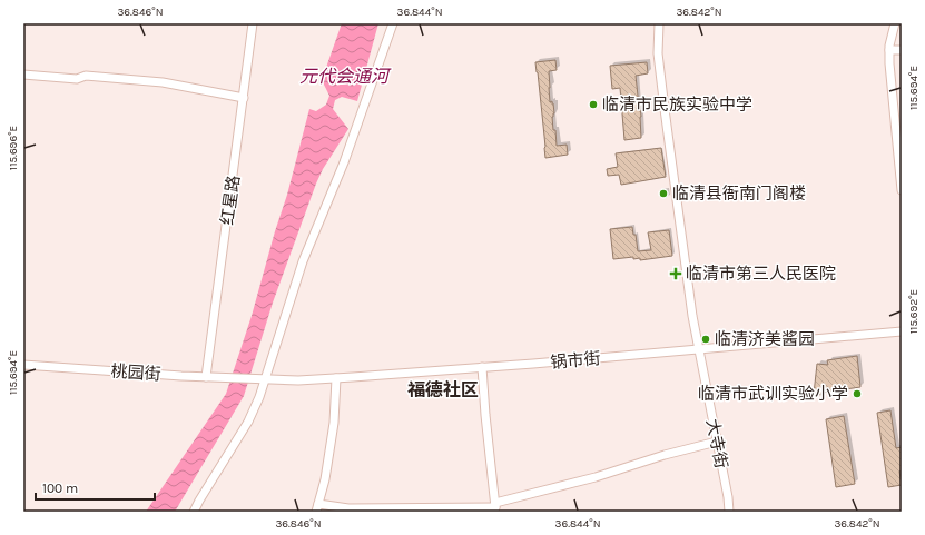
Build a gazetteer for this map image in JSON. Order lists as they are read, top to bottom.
{
  "streets": {
    "street": [
      "红星路",
      "锅市街",
      "桃园街",
      "大寺街"
    ]
  },
  "crossings": [
    ["红星路", "桃园街"],
    ["锅市街", "桃园街"],
    ["锅市街", "大寺街"]
  ],
  "districts": ["福德社区"],
  "water": ["元代会通河"],
  "places": {
    "other": [
      "临清市民族实验中学",
      "临清县衙南门阁楼",
      "临清济美酱园",
      "临清市武训实验小学"
    ],
    "health": ["临清市第三人民医院"]
  },
  "scale_bar": "100 m",
  "coordinates": [
    "36.846°N",
    "36.844°N",
    "36.842°N",
    "115.694°E",
    "115.696°E",
    "115.692°E"
  ]
}
